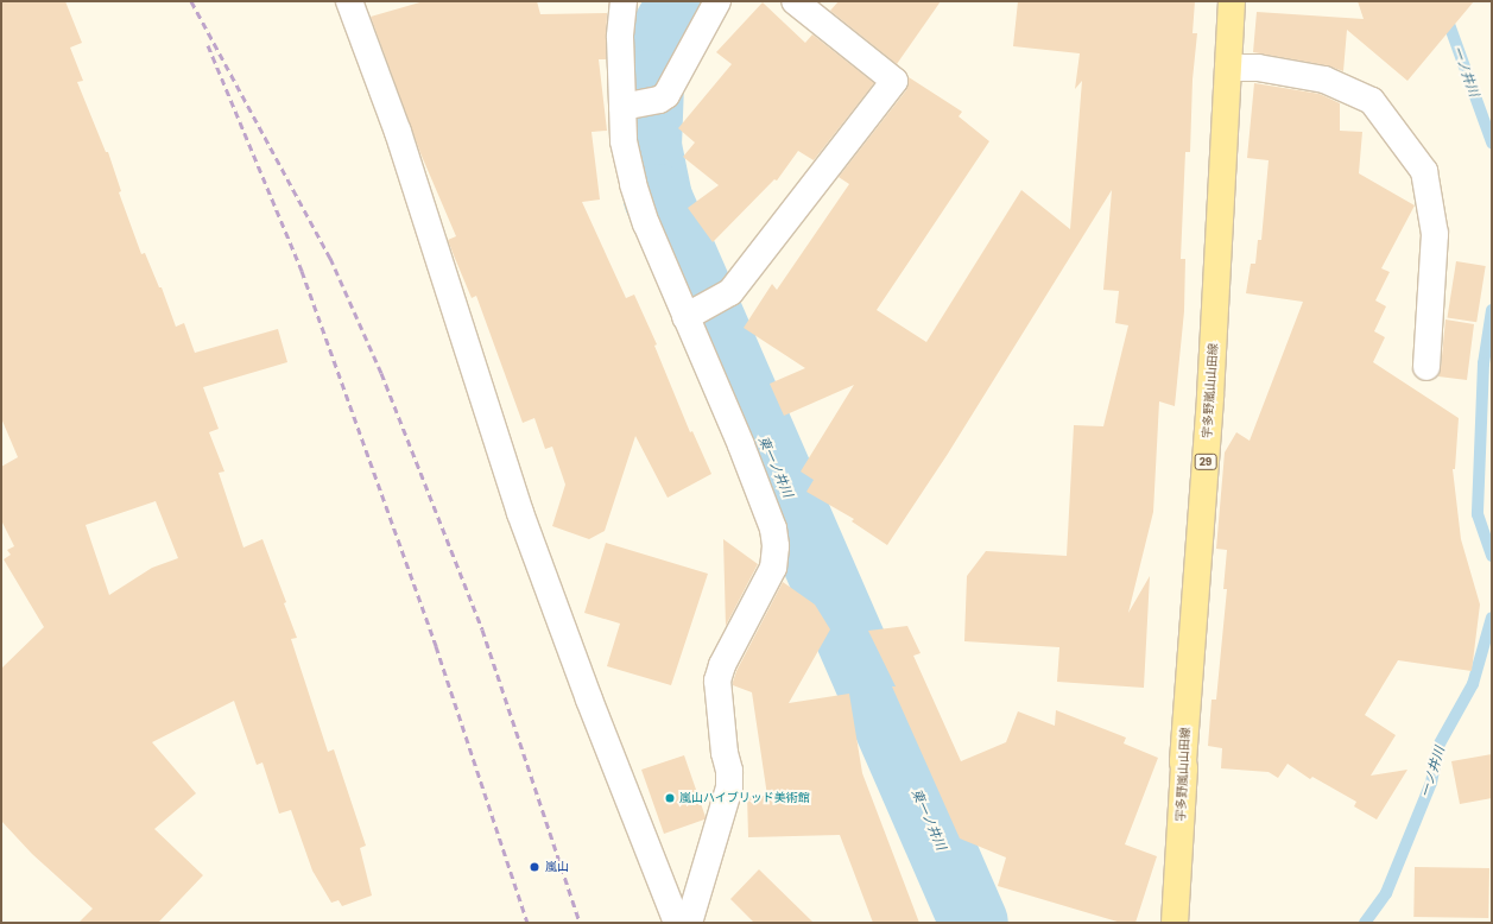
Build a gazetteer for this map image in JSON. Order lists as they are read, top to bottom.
{
  "streets": {
    "main road": ["宇多野嵐山山田線", "29"]
  },
  "water": ["一ノ井川", "東一ノ井川"],
  "places": ["嵐山ハイブリッド美術館", "嵐山"]
}
